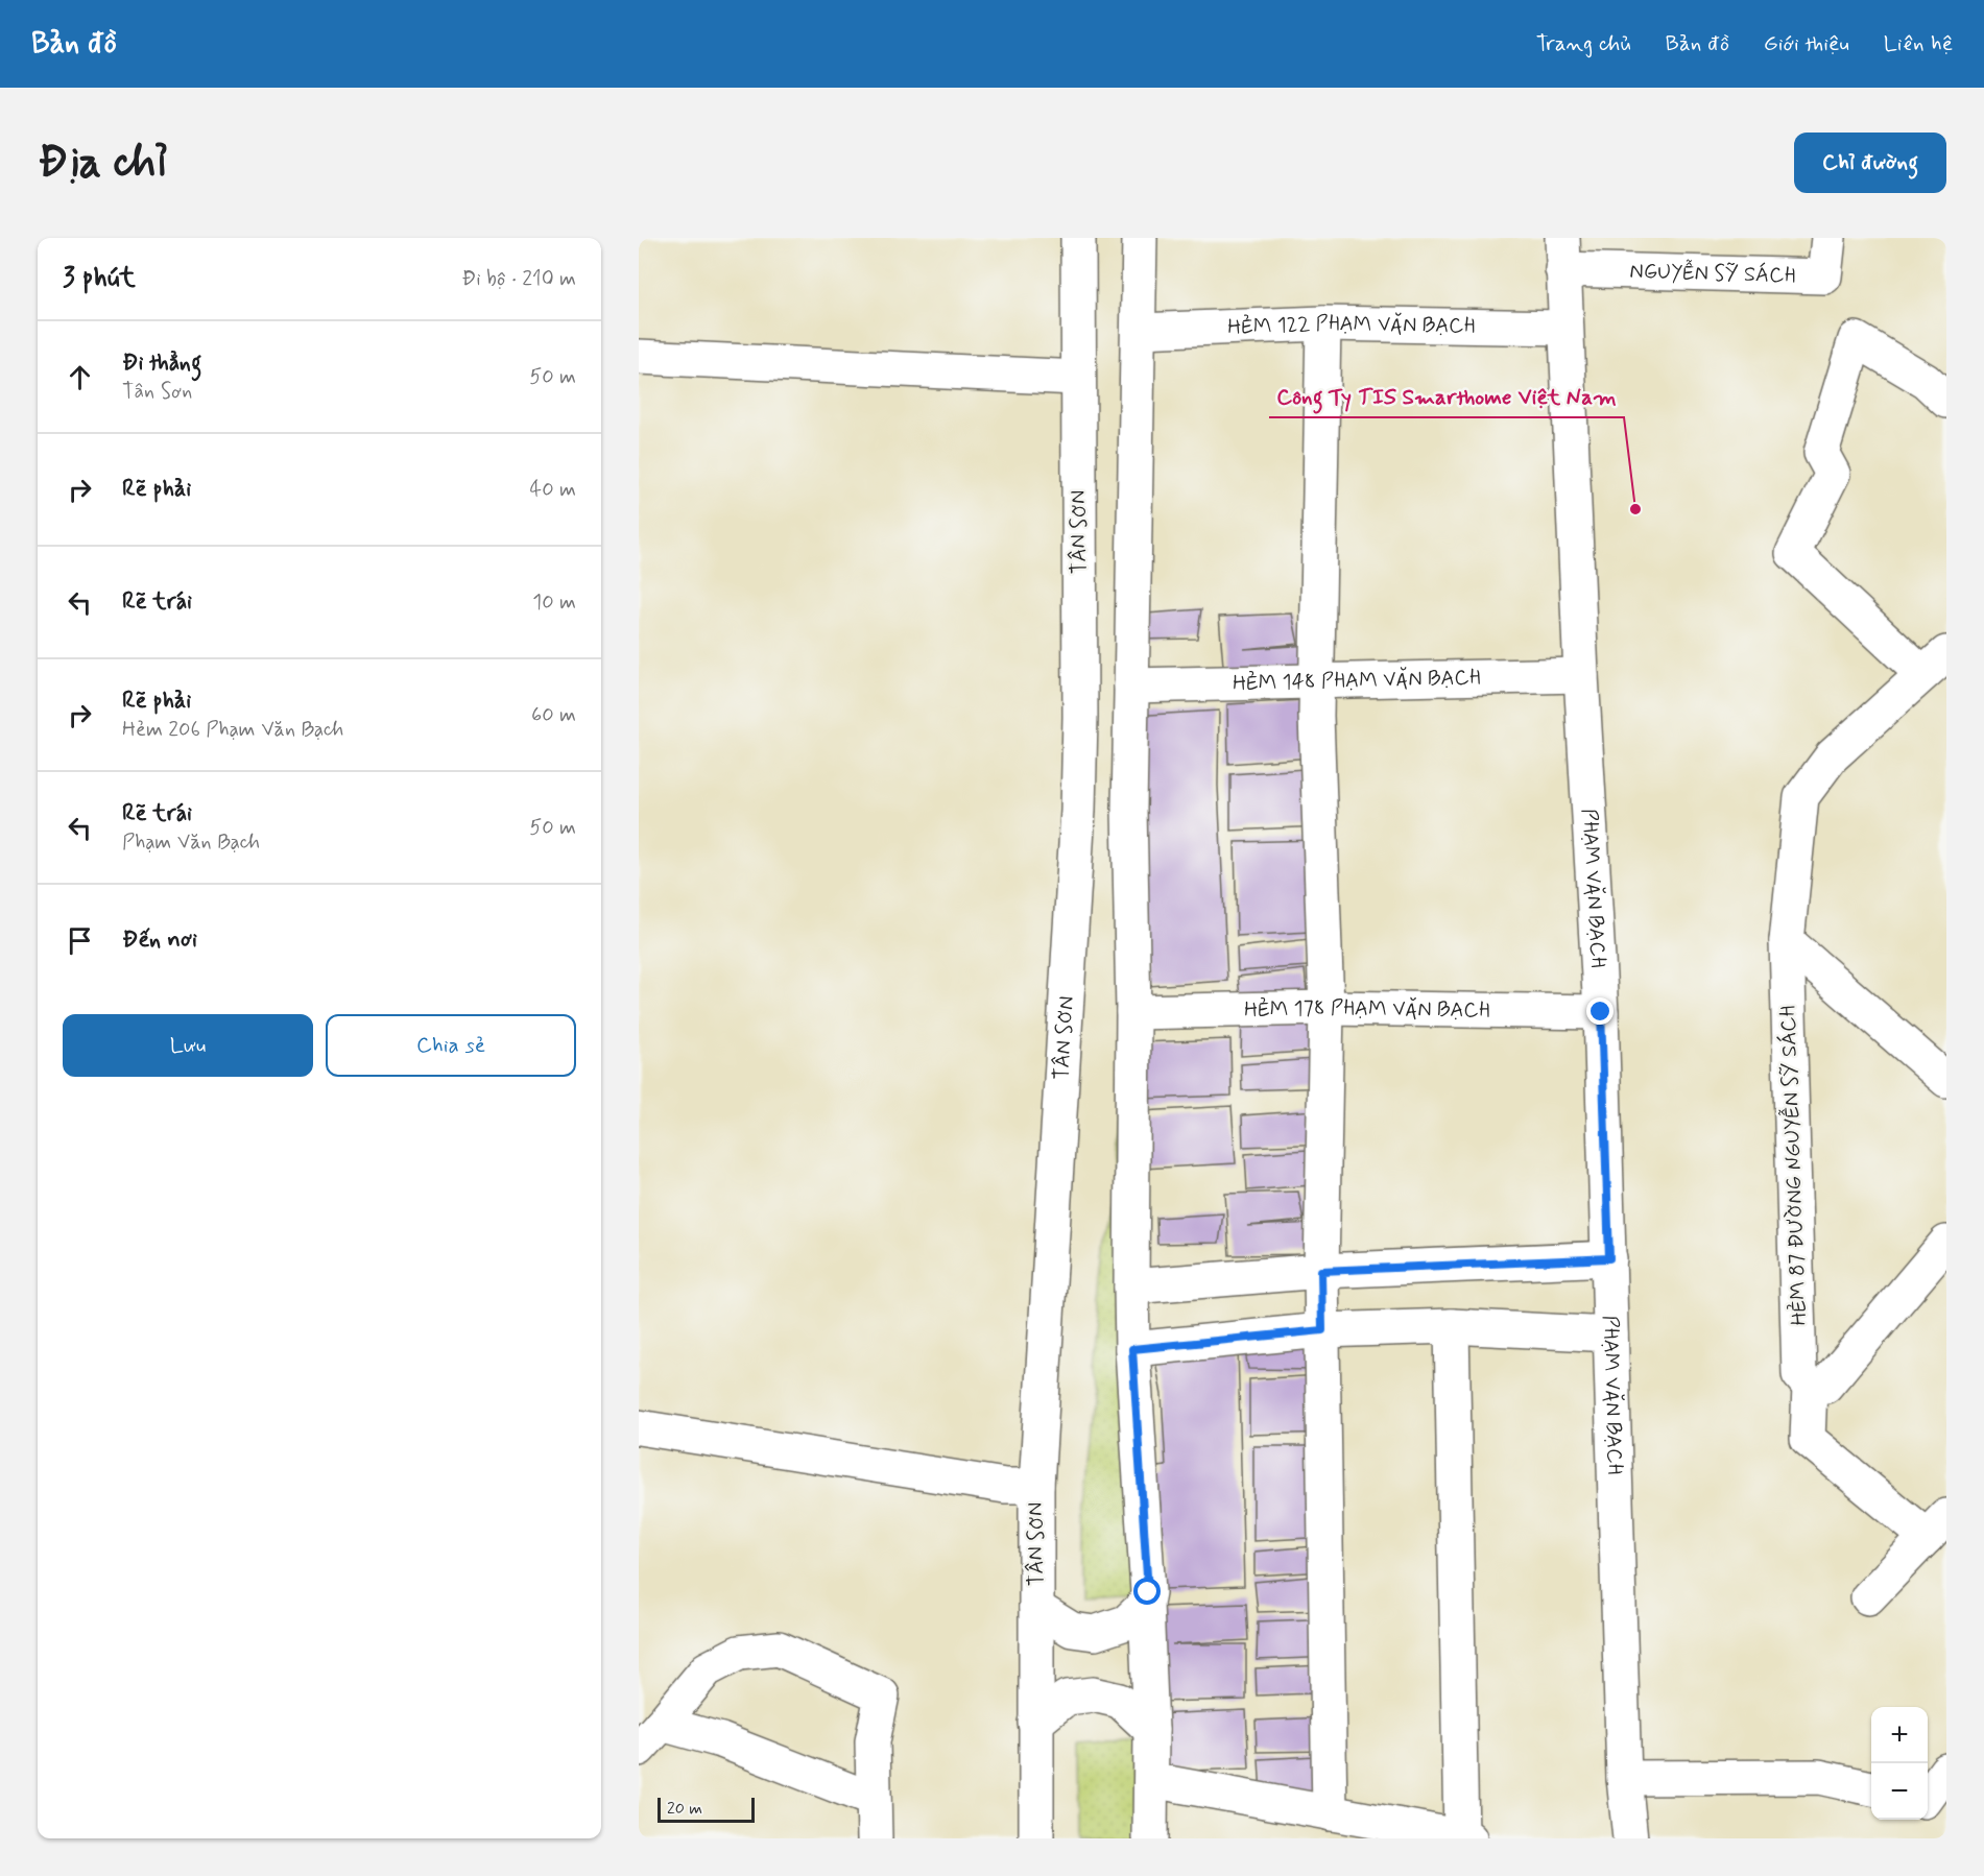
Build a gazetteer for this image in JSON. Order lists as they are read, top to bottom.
{
  "streets": {
    "street": [
      "NGUYỄN SỸ SÁCH",
      "HẺM 122 PHẠM VĂN BẠCH",
      "TÂN SƠN",
      "HẺM 148 PHẠM VĂN BẠCH",
      "PHẠM VĂN BẠCH",
      "HẺM 178 PHẠM VĂN BẠCH",
      "HẺM 87 ĐƯỜNG NGUYỄN SỸ SÁCH"
    ]
  },
  "crossings": [
    ["NGUYỄN SỸ SÁCH", "PHẠM VĂN BẠCH"],
    ["HẺM 122 PHẠM VĂN BẠCH", "PHẠM VĂN BẠCH"],
    ["HẺM 148 PHẠM VĂN BẠCH", "PHẠM VĂN BẠCH"],
    ["PHẠM VĂN BẠCH", "HẺM 178 PHẠM VĂN BẠCH"]
  ],
  "places": ["Công Ty TIS Smarthome Việt Nam"],
  "scale_bar": "20 m",
  "page": {
    "header": "Bản đồ",
    "nav": [
      "Trang chủ",
      "Bản đồ",
      "Giới thiệu",
      "Liên hệ"
    ],
    "buttons": [
      "Chỉ đường",
      ["Lưu", "Chia sẻ"]
    ],
    "title": "Địa chỉ",
    "heading": ["3 phút", "Đi bộ · 210 m"],
    "list": [
      ["Đi thẳng", "Tân Sơn", "50 m"],
      ["Rẽ phải", "40 m"],
      ["Rẽ trái", "10 m"],
      ["Rẽ phải", "Hẻm 206 Phạm Văn Bạch", "60 m"],
      ["Rẽ trái", "Phạm Văn Bạch", "50 m"],
      "Đến nơi"
    ],
    "map_buttons": ["+", "−"],
    "scale": "20 m"
  }
}
